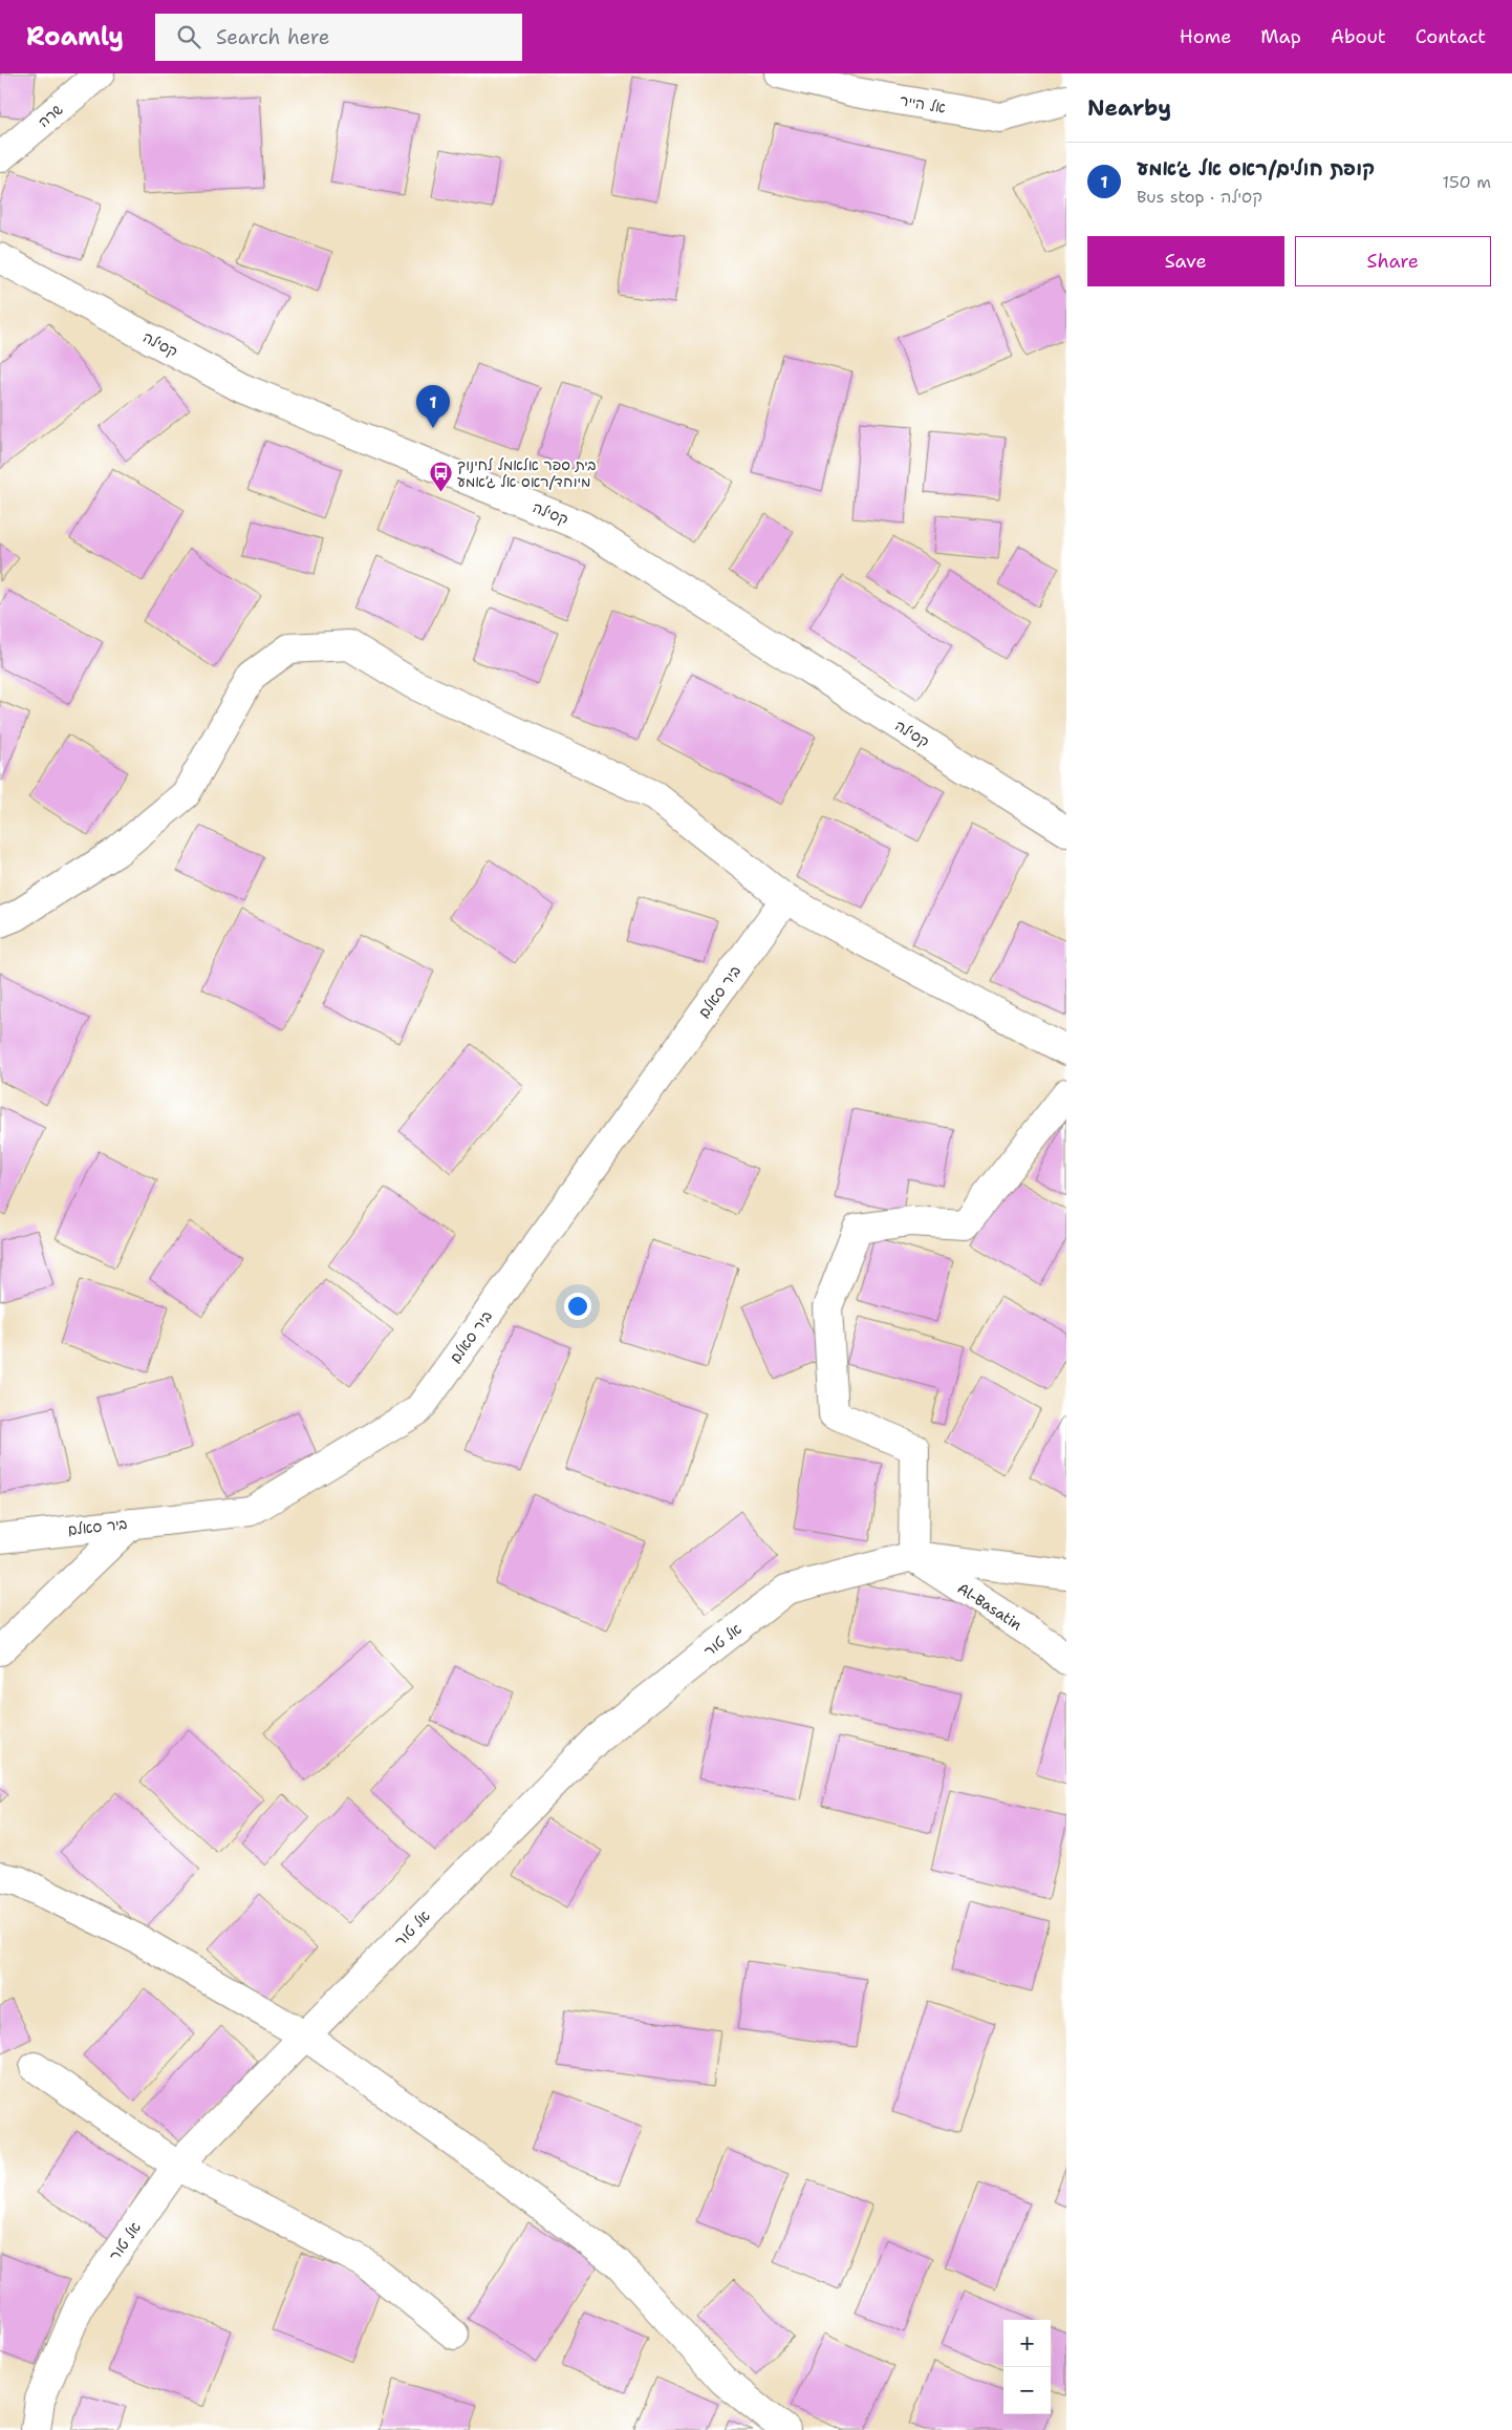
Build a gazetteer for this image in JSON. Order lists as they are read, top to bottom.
{
  "streets": {
    "street": [
      "אל הייר",
      "שרה",
      "קסילה",
      "ביר סאלם",
      "Al-Basatin",
      "אל טור"
    ]
  },
  "crossings": [
    ["Al-Basatin", "אל טור"]
  ],
  "places": {
    "bus stop": ["בית ספר אלאמל לחינוך מיוחד/ראס אל ג׳אמע"]
  },
  "page": {
    "header": "Roamly",
    "search": "Search here",
    "nav": [
      "Home",
      "Map",
      "About",
      "Contact"
    ],
    "heading": "Nearby",
    "list": [
      {
        "mark": "1",
        "name": "קופת חולים/ראס אל ג׳אמע",
        "note": "Bus stop · קסילה",
        "value": "150 m"
      }
    ],
    "buttons": ["Save", "Share"],
    "pins": "1",
    "map_buttons": ["+", "−"]
  }
}
